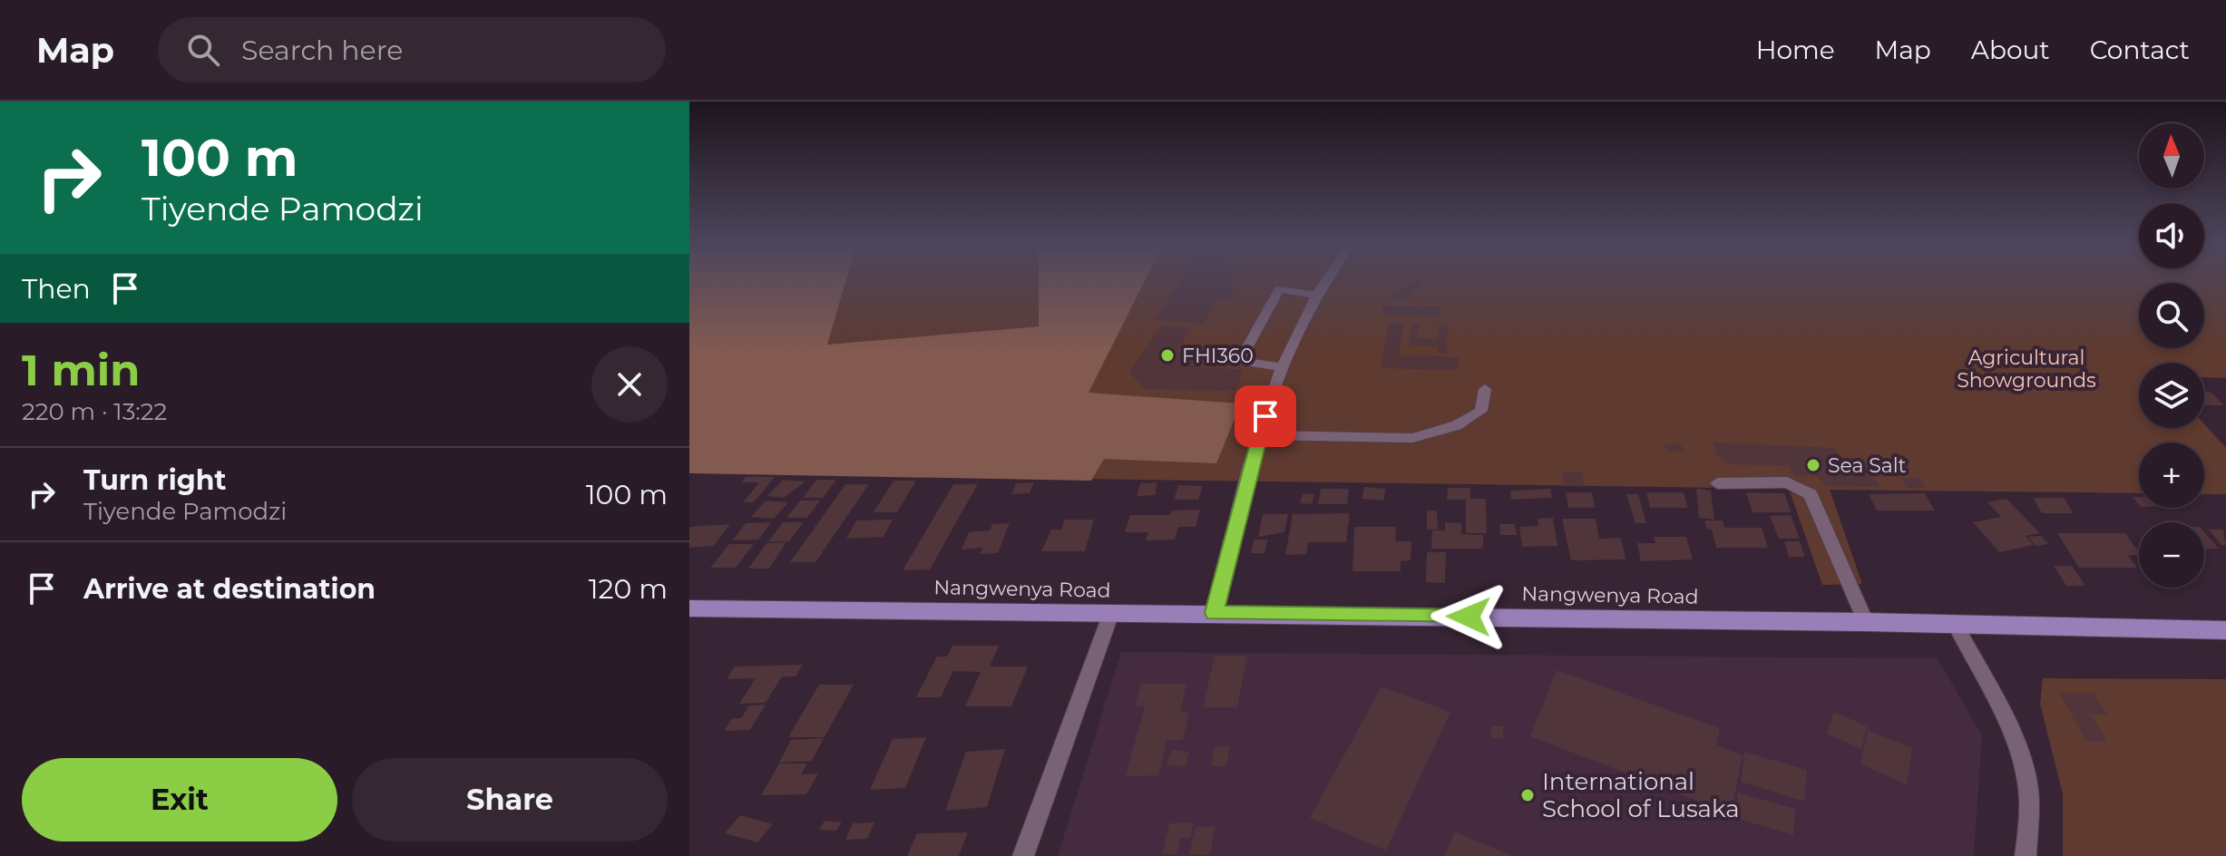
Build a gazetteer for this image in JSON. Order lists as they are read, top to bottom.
{
  "streets": {
    "main road": ["Nangwenya Road"]
  },
  "parks": ["Agricultural Showgrounds"],
  "places": ["FHI360", "Sea Salt", "International School of Lusaka"],
  "north": "top",
  "page": {
    "header": "Map",
    "search": "Search here",
    "nav": [
      "Home",
      "Map",
      "About",
      "Contact"
    ],
    "turn": ["100 m", "Tiyende Pamodzi"],
    "map_buttons": ["+", "−"],
    "then": "Then",
    "heading": ["1 min", "220 m · 13:22"],
    "list": [
      {
        "name": "Turn right",
        "note": "Tiyende Pamodzi",
        "value": "100 m"
      },
      {
        "name": "Arrive at destination",
        "value": "120 m"
      }
    ],
    "buttons": ["Exit", "Share"]
  }
}
